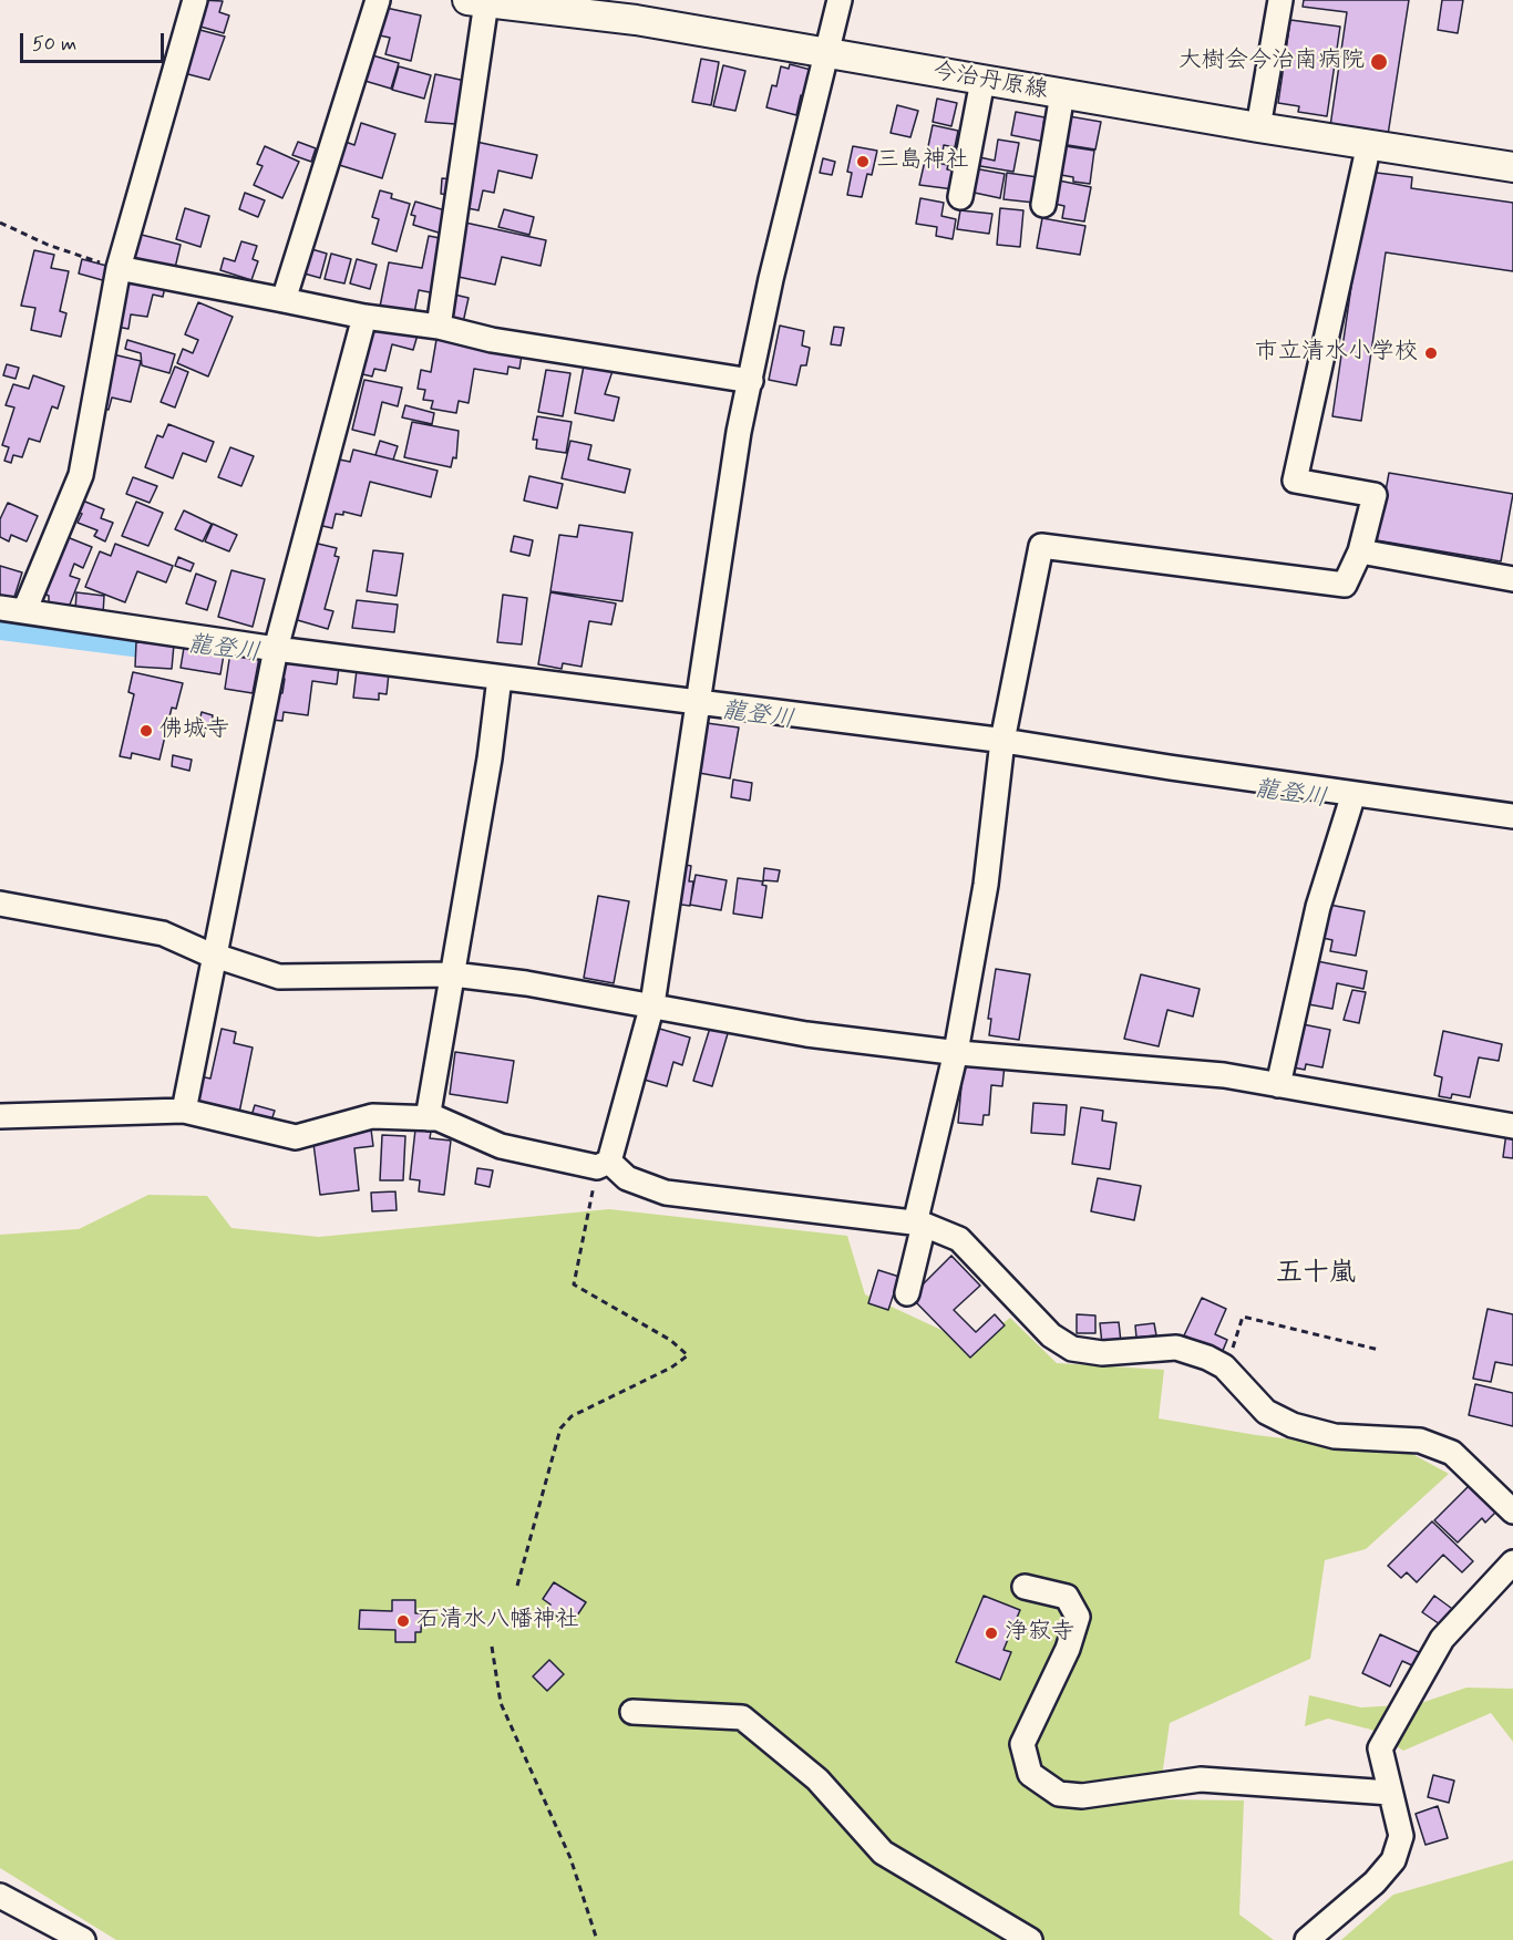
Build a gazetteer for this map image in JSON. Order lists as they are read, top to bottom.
{
  "streets": {
    "main road": ["今治丹原線"]
  },
  "districts": ["五十嵐"],
  "water": ["龍登川"],
  "places": [
    "大樹会今治南病院",
    "三島神社",
    "市立清水小学校",
    "佛城寺",
    "石清水八幡神社",
    "浄寂寺"
  ],
  "scale_bar": "50 m"
}
